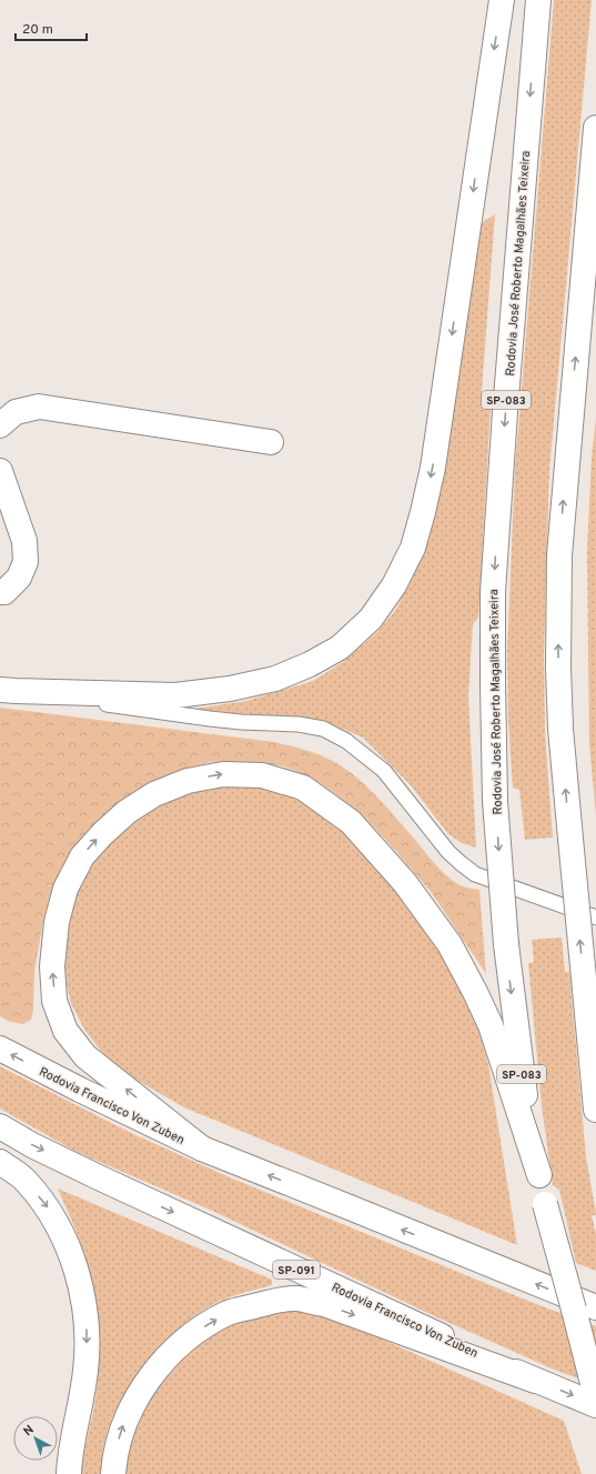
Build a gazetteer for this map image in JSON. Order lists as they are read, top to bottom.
{
  "streets": {
    "main road": [
      "Rodovia José Roberto Magalhães Teixeira",
      "SP-083",
      "Rodovia Francisco Von Zuben",
      "SP-091"
    ]
  },
  "scale_bar": "20 m",
  "north": "top left"
}
